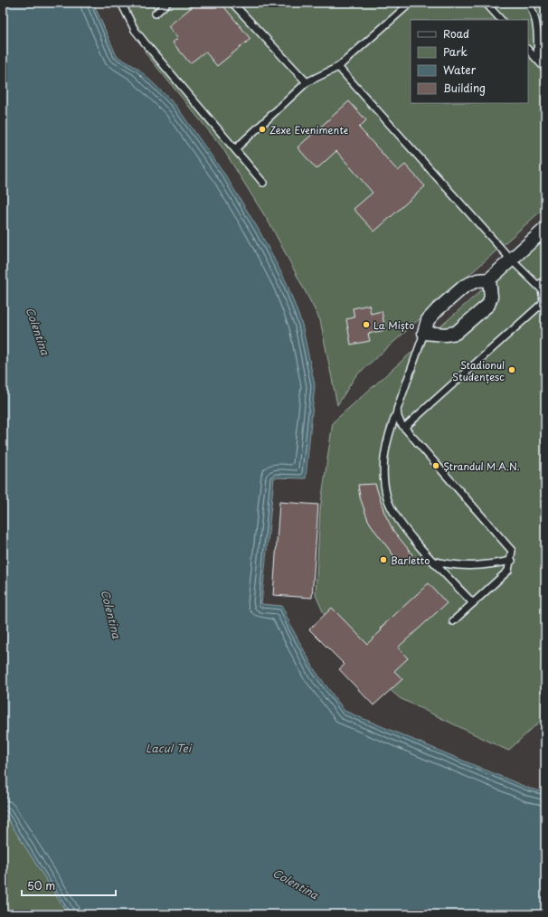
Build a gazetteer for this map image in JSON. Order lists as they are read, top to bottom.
{
  "water": ["Colentina", "Lacul Tei"],
  "places": [
    "Zexe Evenimente",
    "La Mișto",
    "Stadionul Studențesc",
    "Ștrandul M.A.N.",
    "Barletto"
  ],
  "legend": [
    "Road",
    "Park",
    "Water",
    "Building"
  ],
  "scale_bar": "50 m"
}
